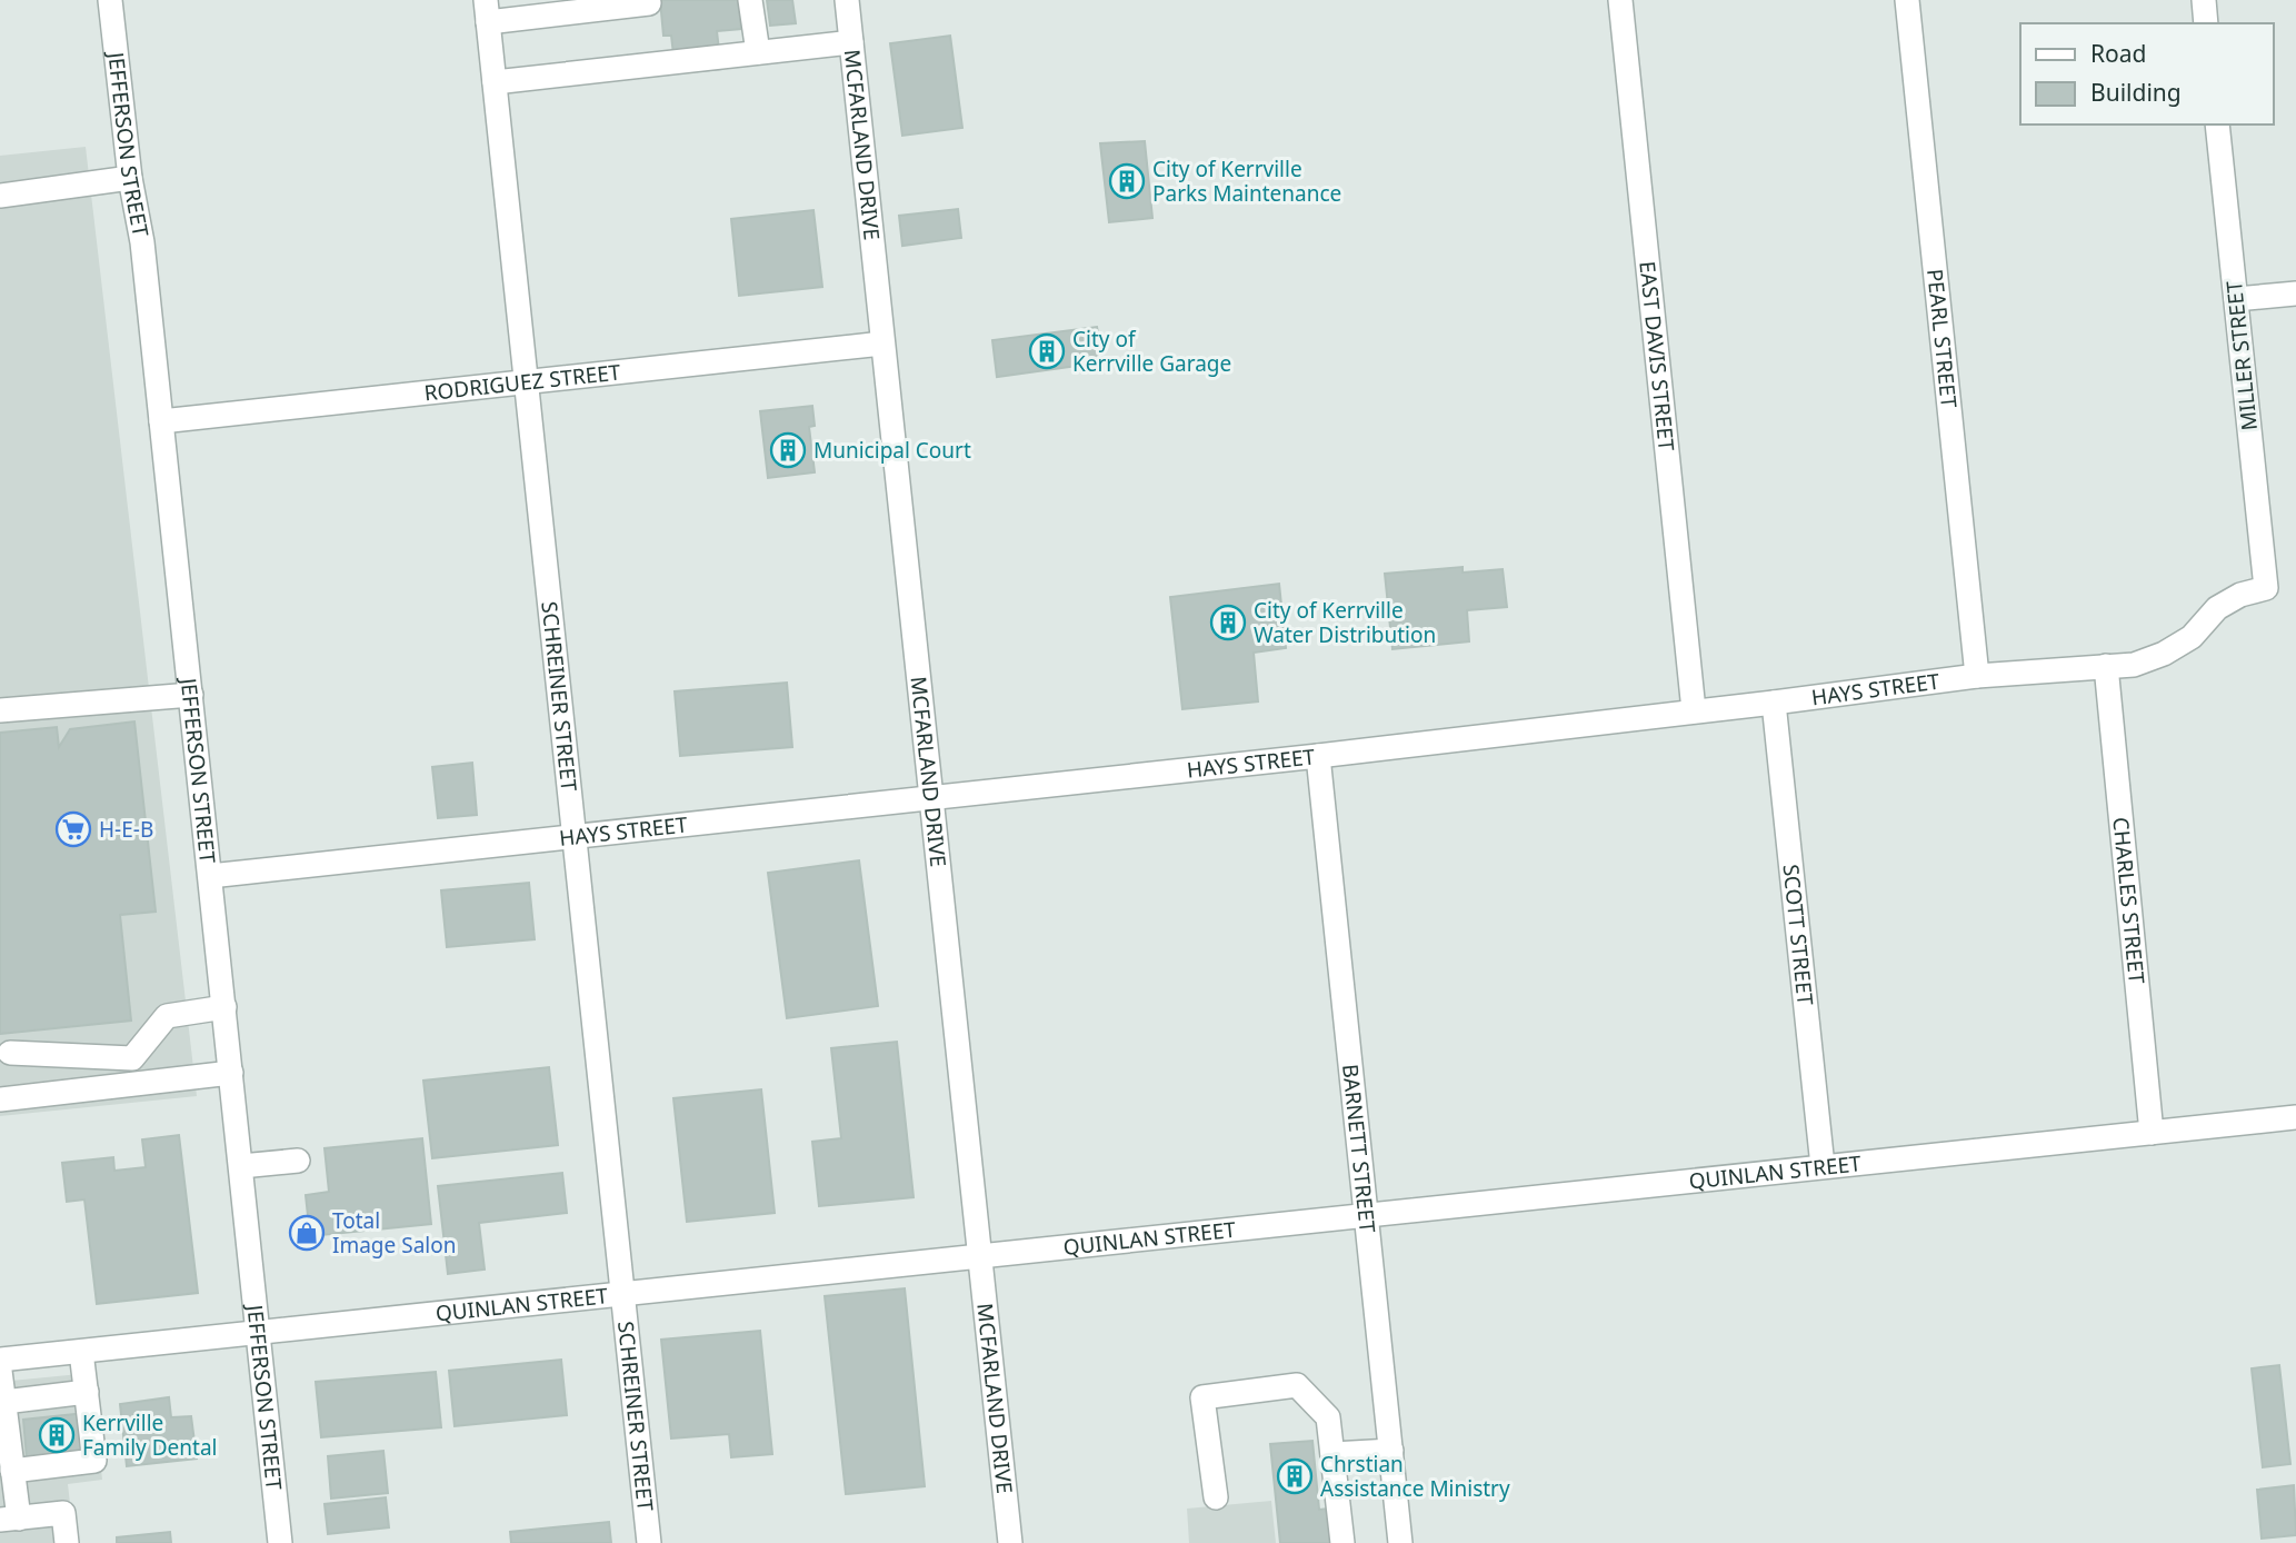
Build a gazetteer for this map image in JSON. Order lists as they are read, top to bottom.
{
  "streets": {
    "street": [
      "JEFFERSON STREET",
      "MCFARLAND DRIVE",
      "PEARL STREET",
      "EAST DAVIS STREET",
      "MILLER STREET",
      "RODRIGUEZ STREET",
      "HAYS STREET",
      "SCHREINER STREET",
      "CHARLES STREET",
      "SCOTT STREET",
      "BARNETT STREET",
      "QUINLAN STREET"
    ]
  },
  "crossings": [
    ["JEFFERSON STREET", "RODRIGUEZ STREET"],
    ["JEFFERSON STREET", "HAYS STREET"],
    ["JEFFERSON STREET", "QUINLAN STREET"],
    ["MCFARLAND DRIVE", "RODRIGUEZ STREET"],
    ["MCFARLAND DRIVE", "HAYS STREET"],
    ["MCFARLAND DRIVE", "QUINLAN STREET"],
    ["PEARL STREET", "HAYS STREET"],
    ["EAST DAVIS STREET", "HAYS STREET"],
    ["MILLER STREET", "HAYS STREET"],
    ["RODRIGUEZ STREET", "SCHREINER STREET"],
    ["HAYS STREET", "SCHREINER STREET"],
    ["HAYS STREET", "CHARLES STREET"],
    ["HAYS STREET", "SCOTT STREET"],
    ["HAYS STREET", "BARNETT STREET"],
    ["SCHREINER STREET", "QUINLAN STREET"],
    ["CHARLES STREET", "QUINLAN STREET"],
    ["SCOTT STREET", "QUINLAN STREET"],
    ["BARNETT STREET", "QUINLAN STREET"]
  ],
  "places": {
    "building": [
      "City of Kerrville Parks Maintenance",
      "City of Kerrville Garage",
      "Municipal Court",
      "City of Kerrville Water Distribution",
      "Kerrville Family Dental",
      "Chrstian Assistance Ministry"
    ],
    "supermarket": ["H-E-B"],
    "shop": ["Total Image Salon"]
  },
  "legend": ["Road", "Building"]
}
